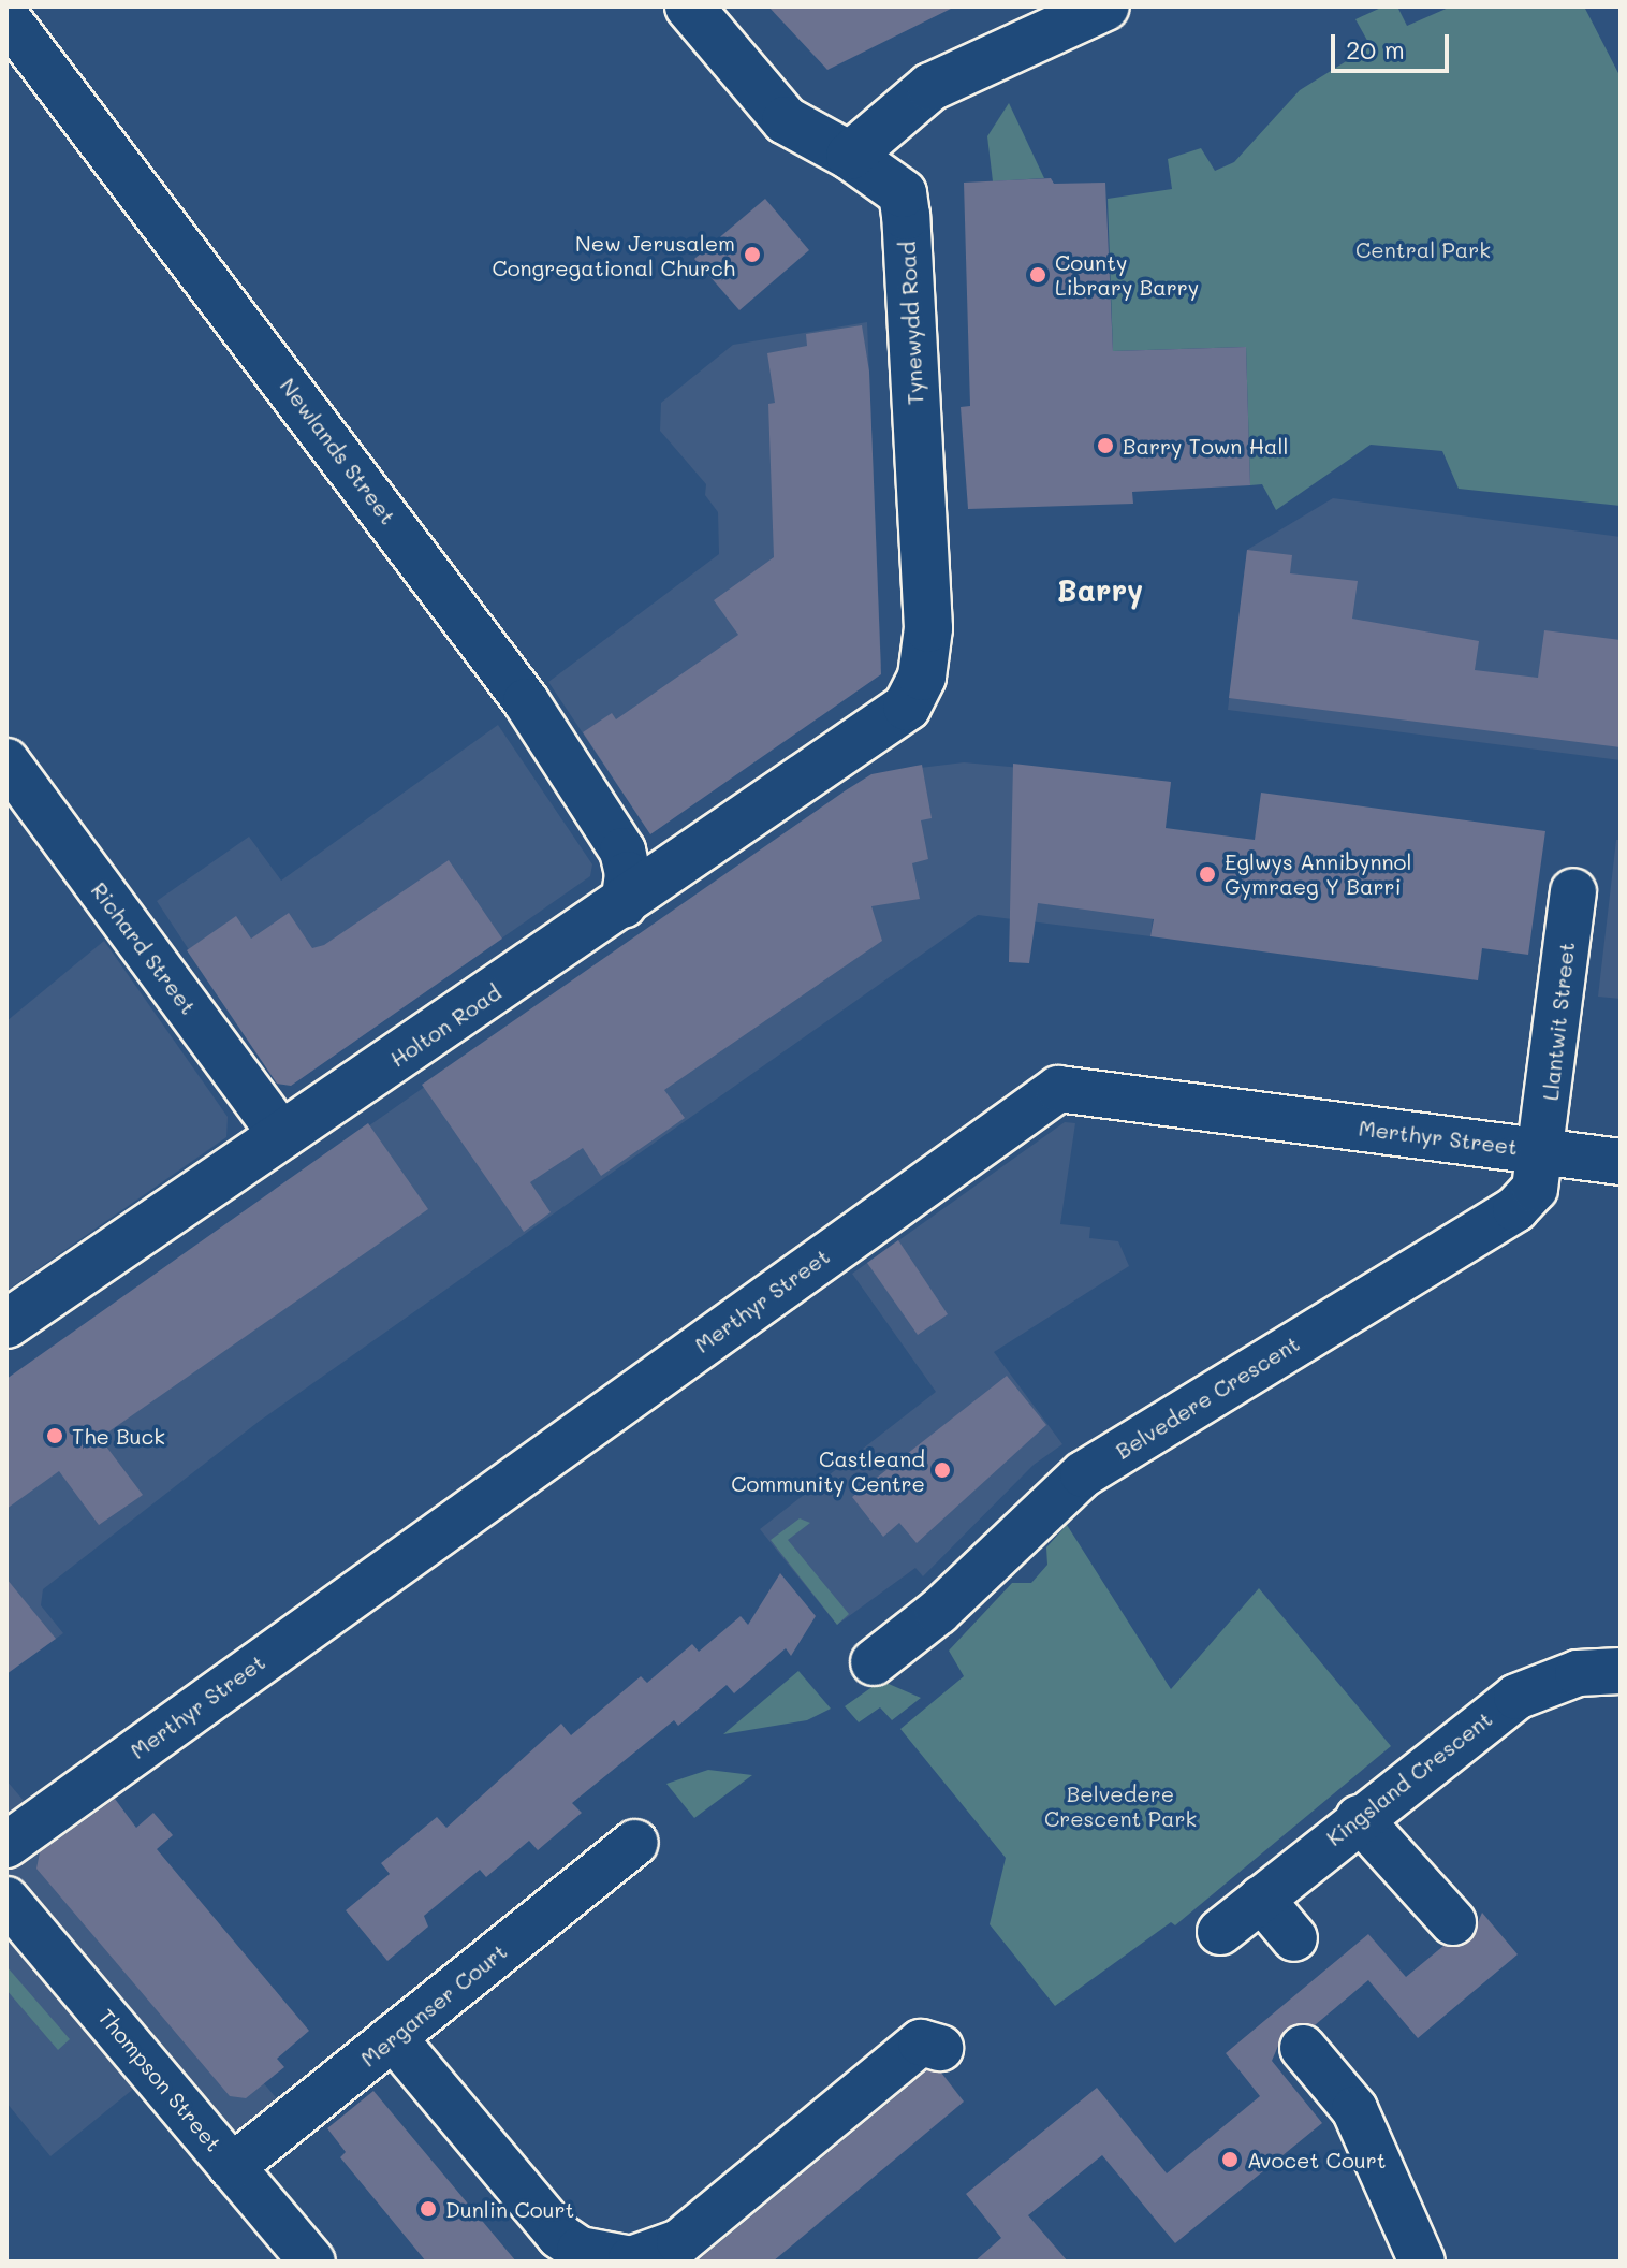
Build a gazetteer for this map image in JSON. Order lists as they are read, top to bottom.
{
  "streets": {
    "main road": ["Tynewydd Road", "Holton Road"],
    "street": [
      "Newlands Street",
      "Richard Street",
      "Llantwit Street",
      "Merthyr Street",
      "Belvedere Crescent",
      "Kingsland Crescent",
      "Merganser Court",
      "Thompson Street"
    ]
  },
  "crossings": [
    ["Tynewydd Road", "Holton Road"],
    ["Newlands Street", "Holton Road"],
    ["Richard Street", "Holton Road"],
    ["Llantwit Street", "Merthyr Street"],
    ["Llantwit Street", "Belvedere Crescent"],
    ["Merthyr Street", "Belvedere Crescent"],
    ["Merganser Court", "Thompson Street"]
  ],
  "districts": ["Barry"],
  "parks": ["Central Park", "Belvedere Crescent Park"],
  "places": [
    "New Jerusalem Congregational Church",
    "County Library Barry",
    "Barry Town Hall",
    "Eglwys Annibynnol Gymraeg Y Barri",
    "The Buck",
    "Castleand Community Centre",
    "Avocet Court",
    "Dunlin Court"
  ],
  "scale_bar": "20 m"
}
